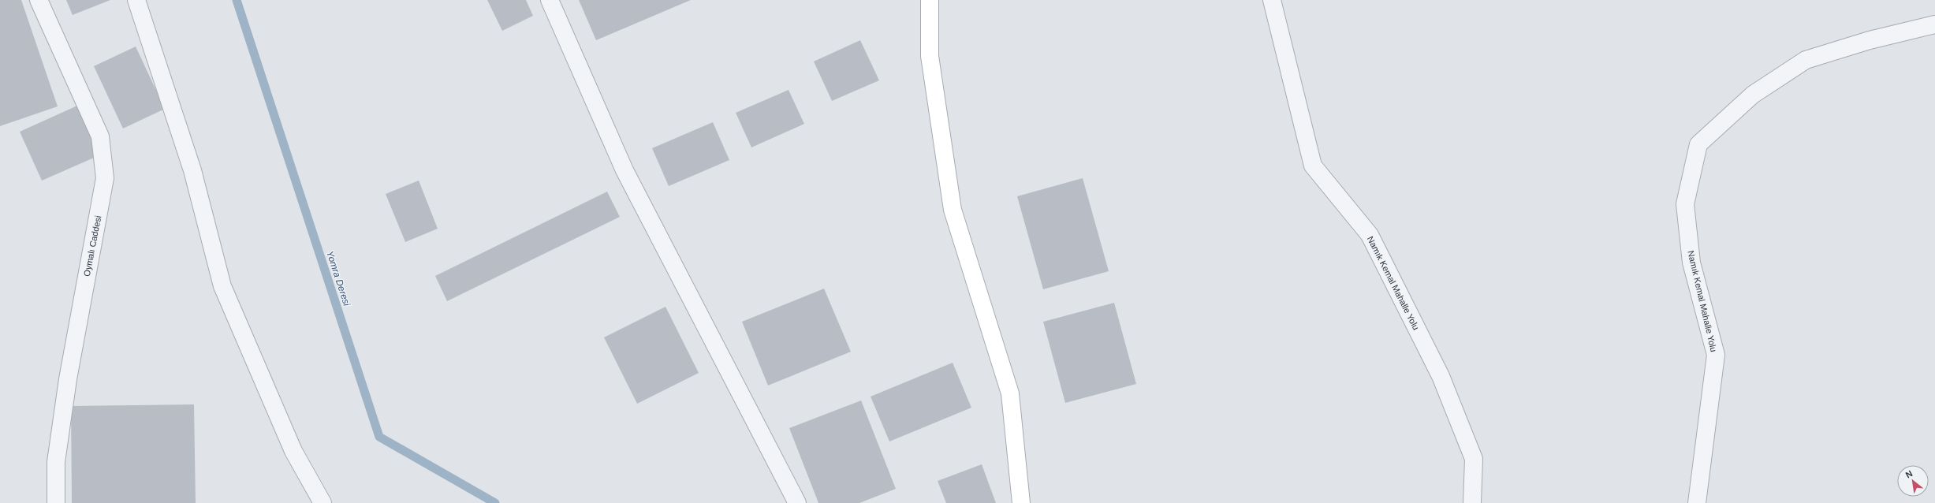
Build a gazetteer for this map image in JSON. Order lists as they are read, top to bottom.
{
  "streets": {
    "street": ["Oymalı Caddesi", "Namık Kemal Mahalle Yolu"]
  },
  "water": ["Yomra Deresi"],
  "north": "top left"
}
